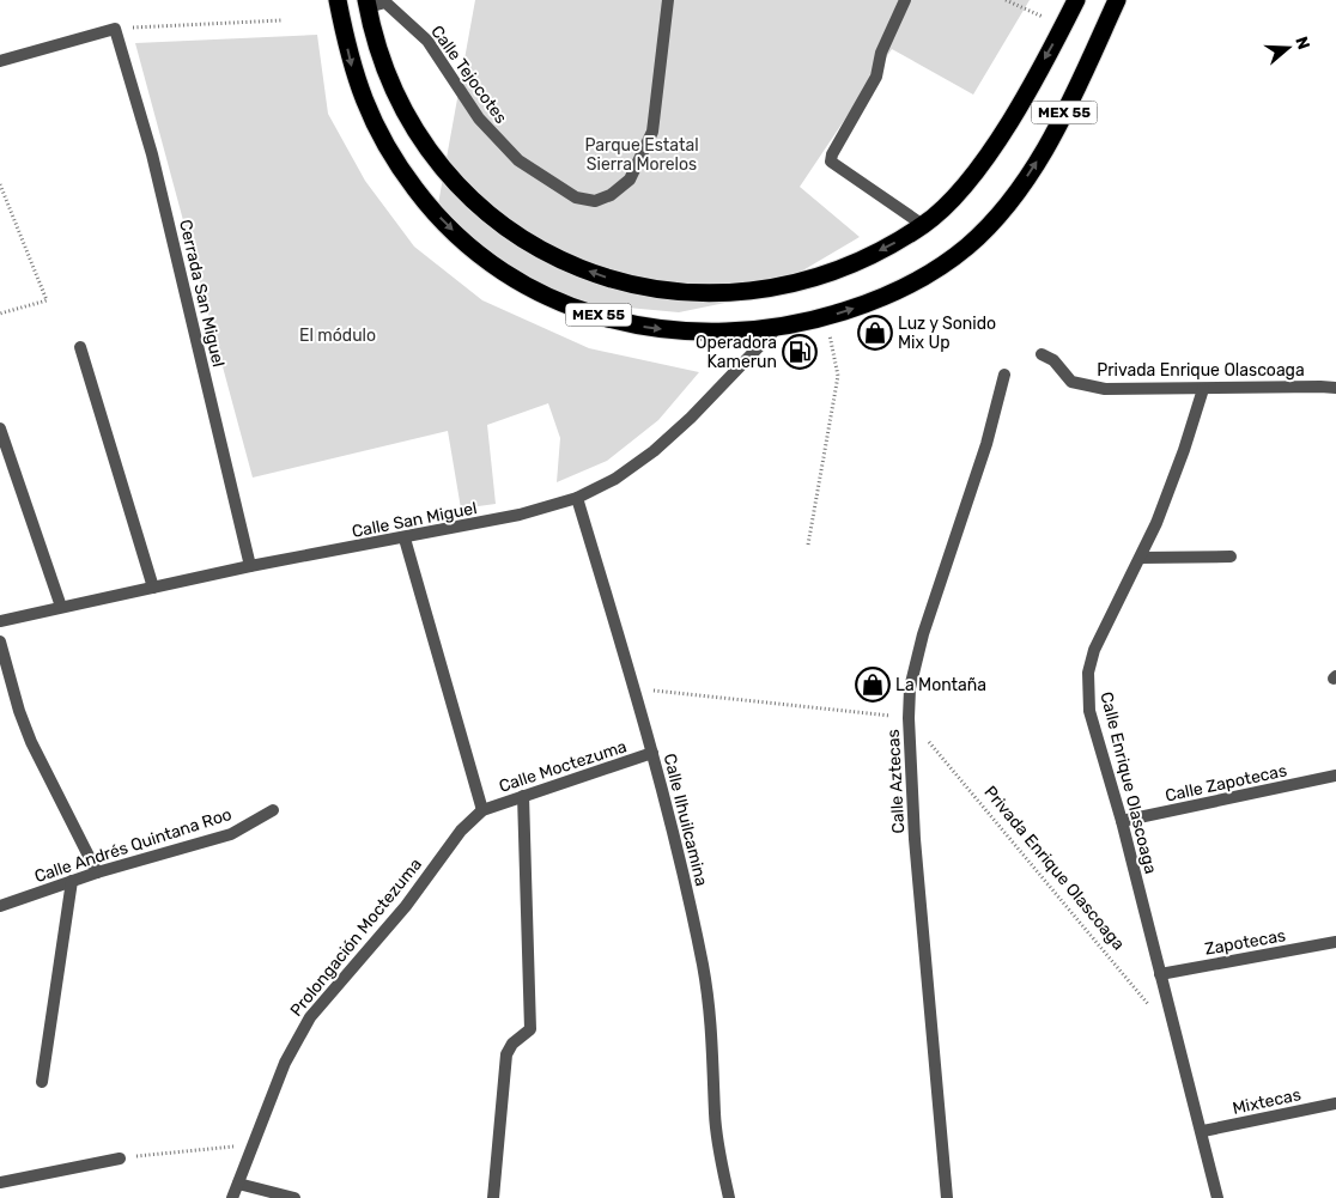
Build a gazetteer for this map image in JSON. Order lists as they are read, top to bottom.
{
  "streets": {
    "highway": ["MEX 55"],
    "street": [
      "Calle Tejocotes",
      "Cerrada San Miguel",
      "Privada Enrique Olascoaga",
      "Calle San Miguel",
      "Calle Moctezuma",
      "Calle Aztecas",
      "Calle Enrique Olascoaga",
      "Calle Zapotecas",
      "Calle Ilhuilcamina",
      "Calle Andrés Quintana Roo",
      "Prolongación Moctezuma",
      "Zapotecas",
      "Mixtecas"
    ]
  },
  "crossings": [
    ["Calle Tejocotes", "MEX 55"],
    ["MEX 55", "Calle San Miguel"],
    ["Cerrada San Miguel", "Calle San Miguel"],
    ["Privada Enrique Olascoaga", "Calle Aztecas"],
    ["Privada Enrique Olascoaga", "Calle Enrique Olascoaga"],
    ["Calle San Miguel", "Calle Ilhuilcamina"],
    ["Calle Moctezuma", "Calle Ilhuilcamina"],
    ["Calle Moctezuma", "Prolongación Moctezuma"],
    ["Calle Enrique Olascoaga", "Calle Zapotecas"],
    ["Calle Enrique Olascoaga", "Zapotecas"],
    ["Calle Enrique Olascoaga", "Mixtecas"]
  ],
  "parks": ["Parque Estatal Sierra Morelos", "El módulo"],
  "places": {
    "shop": ["Luz y Sonido Mix Up", "La Montaña"],
    "fuel station": ["Operadora Kamerun"]
  },
  "north": "right"
}
